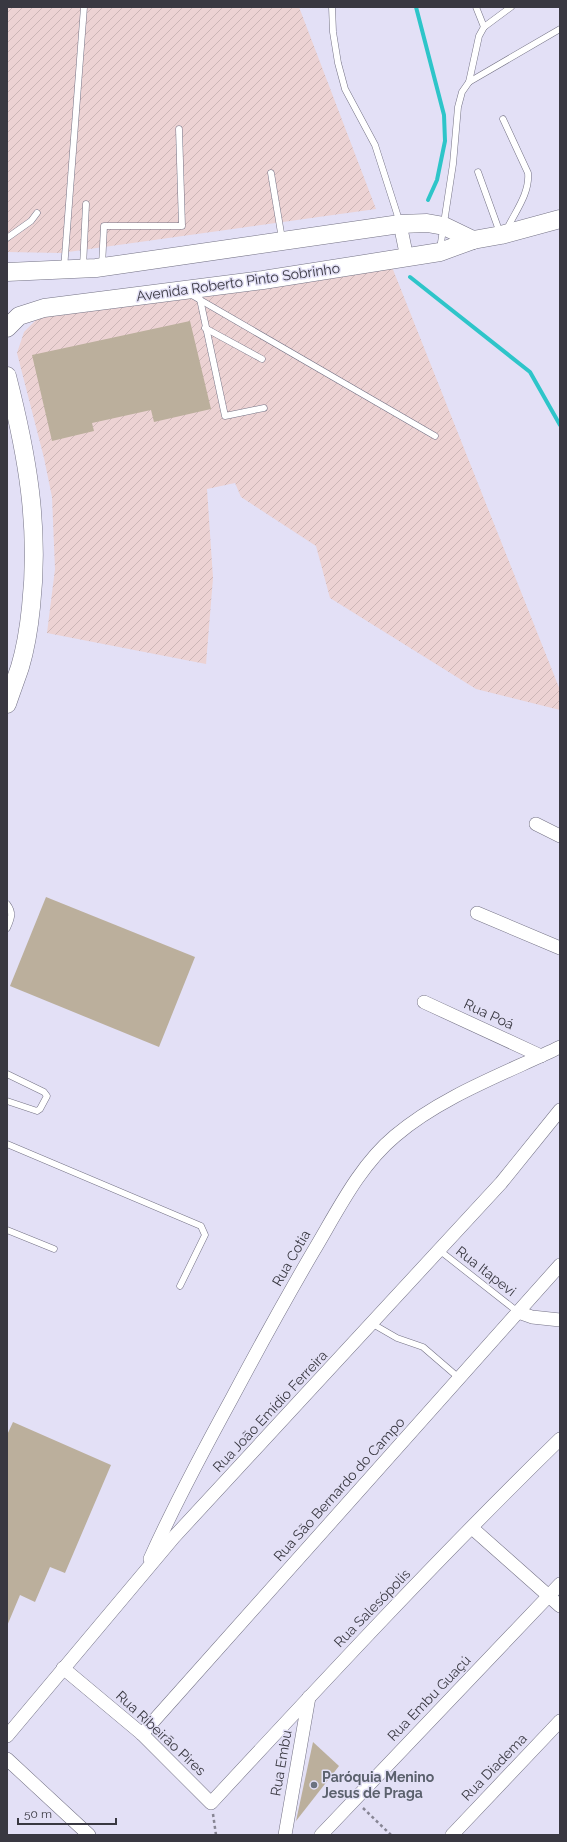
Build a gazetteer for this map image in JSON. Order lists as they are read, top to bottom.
{
  "streets": {
    "street": [
      "Avenida Roberto Pinto Sobrinho",
      "Rua Poá",
      "Rua Cotia",
      "Rua João Emídio Ferreira",
      "Rua São Bernardo do Campo",
      "Rua Salesópolis",
      "Rua Embu Guaçú",
      "Rua Ribeirão Pires",
      "Rua Embu",
      "Rua Diadema"
    ],
    "lane": ["Rua Itapevi"]
  },
  "crossings": [
    ["Rua Poá", "Rua Cotia"],
    ["Rua Cotia", "Rua João Emídio Ferreira"],
    ["Rua Itapevi", "Rua João Emídio Ferreira"],
    ["Rua Itapevi", "Rua São Bernardo do Campo"],
    ["Rua João Emídio Ferreira", "Rua Ribeirão Pires"],
    ["Rua São Bernardo do Campo", "Rua Ribeirão Pires"],
    ["Rua Salesópolis", "Rua Ribeirão Pires"],
    ["Rua Salesópolis", "Rua Embu"]
  ],
  "places": ["Paróquia Menino Jesus de Praga"],
  "scale_bar": "50 m"
}
